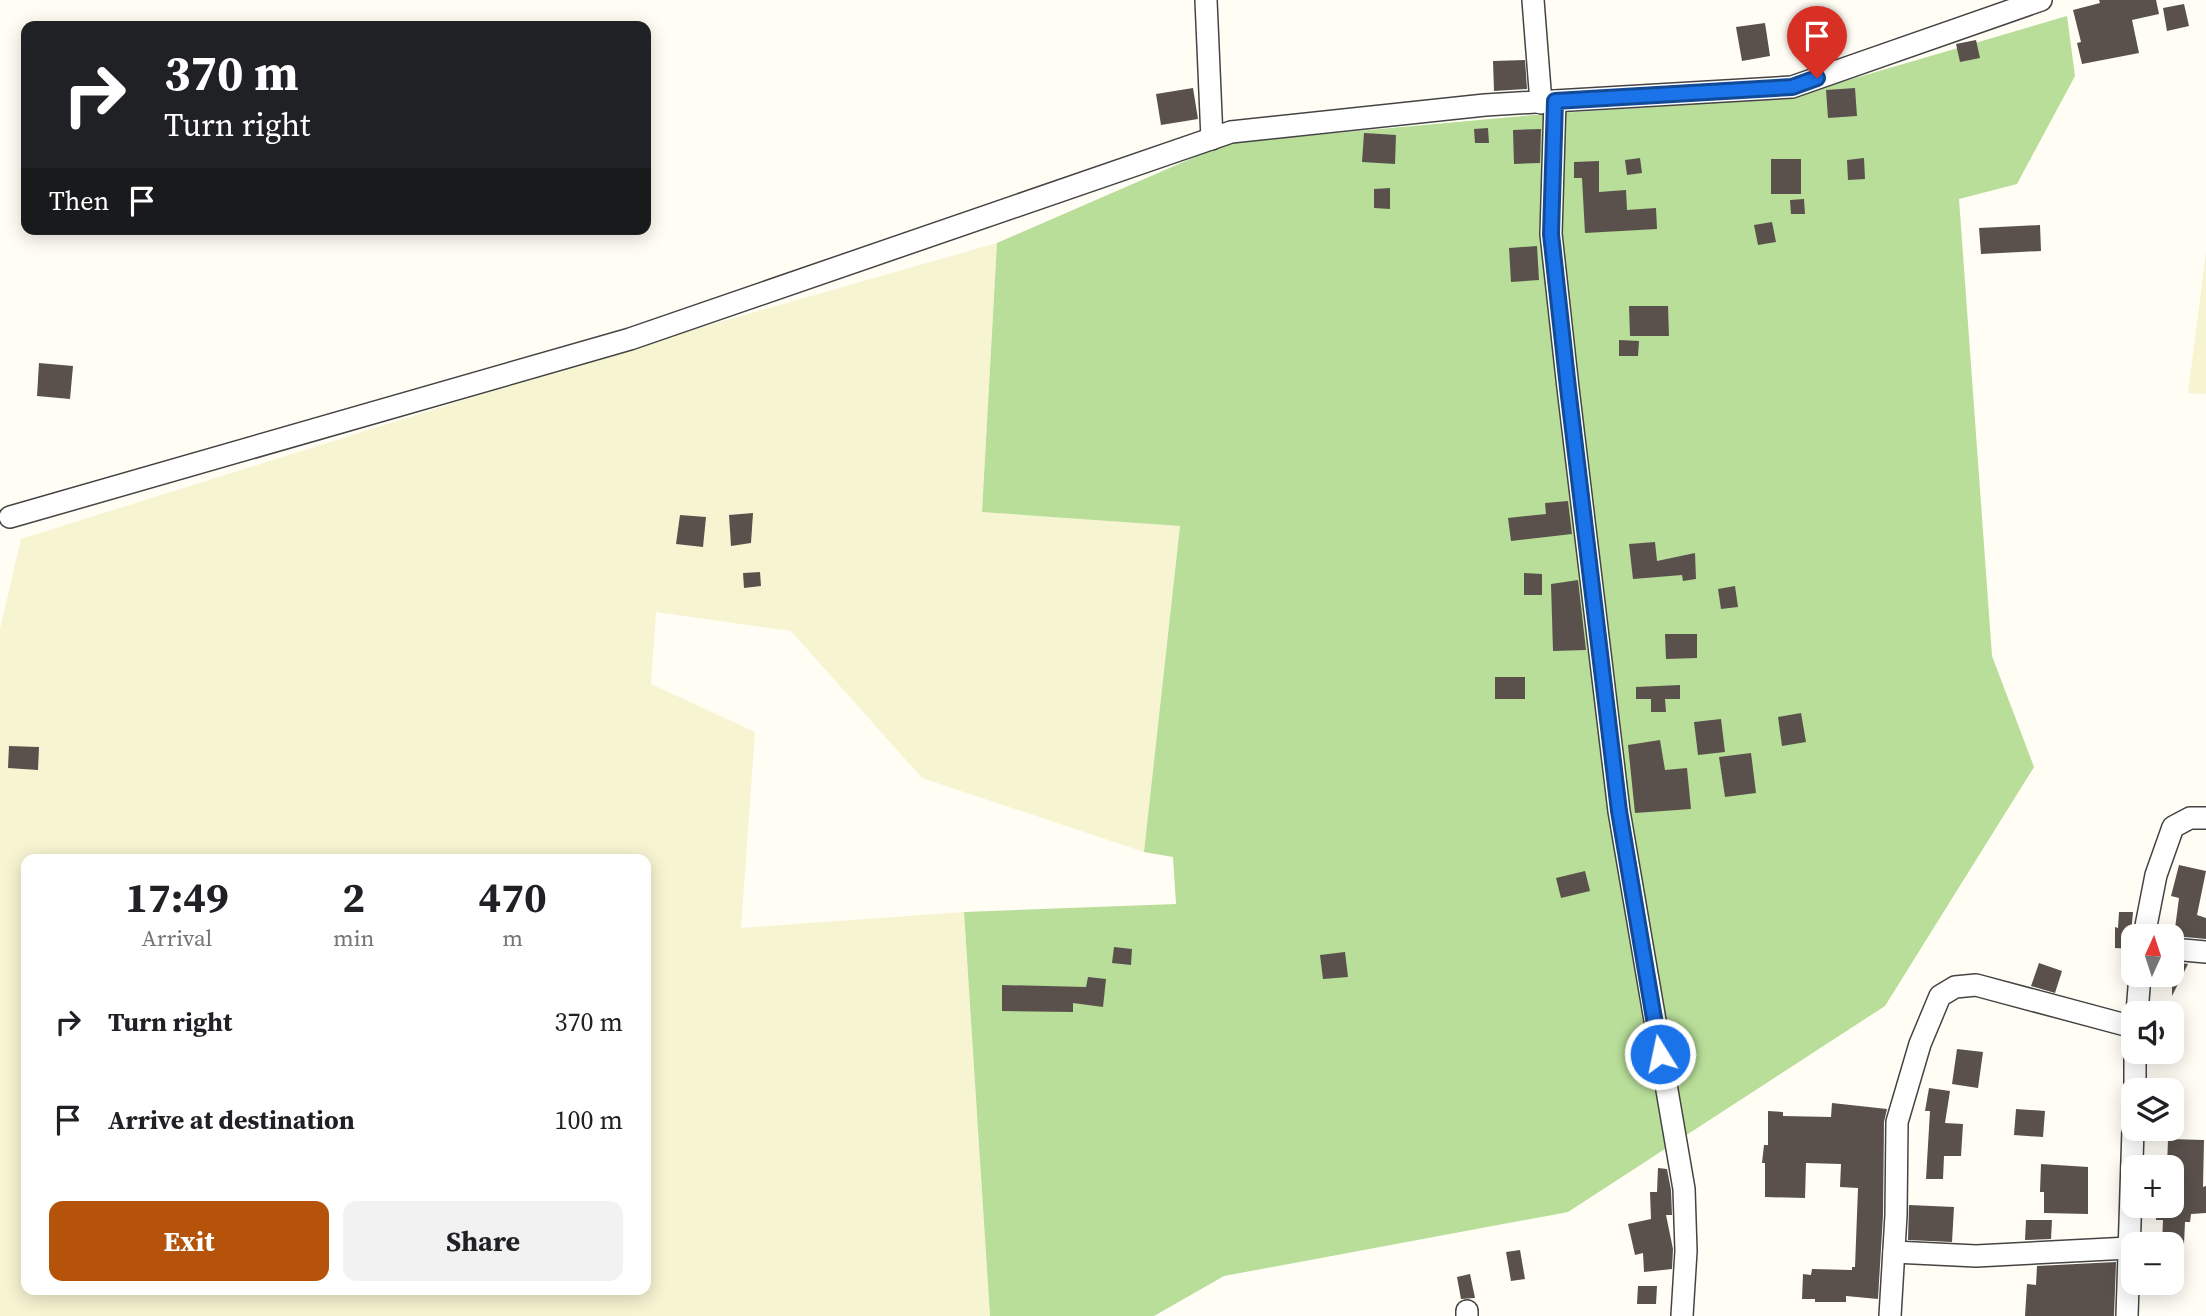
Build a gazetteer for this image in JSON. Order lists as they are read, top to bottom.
{
  "north": "top",
  "page": {
    "turn": ["370 m", "Turn right"],
    "then": "Then",
    "eta": [
      "17:49",
      "Arrival",
      "2",
      "min",
      "470",
      "m"
    ],
    "map_buttons": ["+", "−"],
    "list": [
      {
        "name": "Turn right",
        "value": "370 m"
      },
      {
        "name": "Arrive at destination",
        "value": "100 m"
      }
    ],
    "buttons": ["Exit", "Share"]
  }
}
